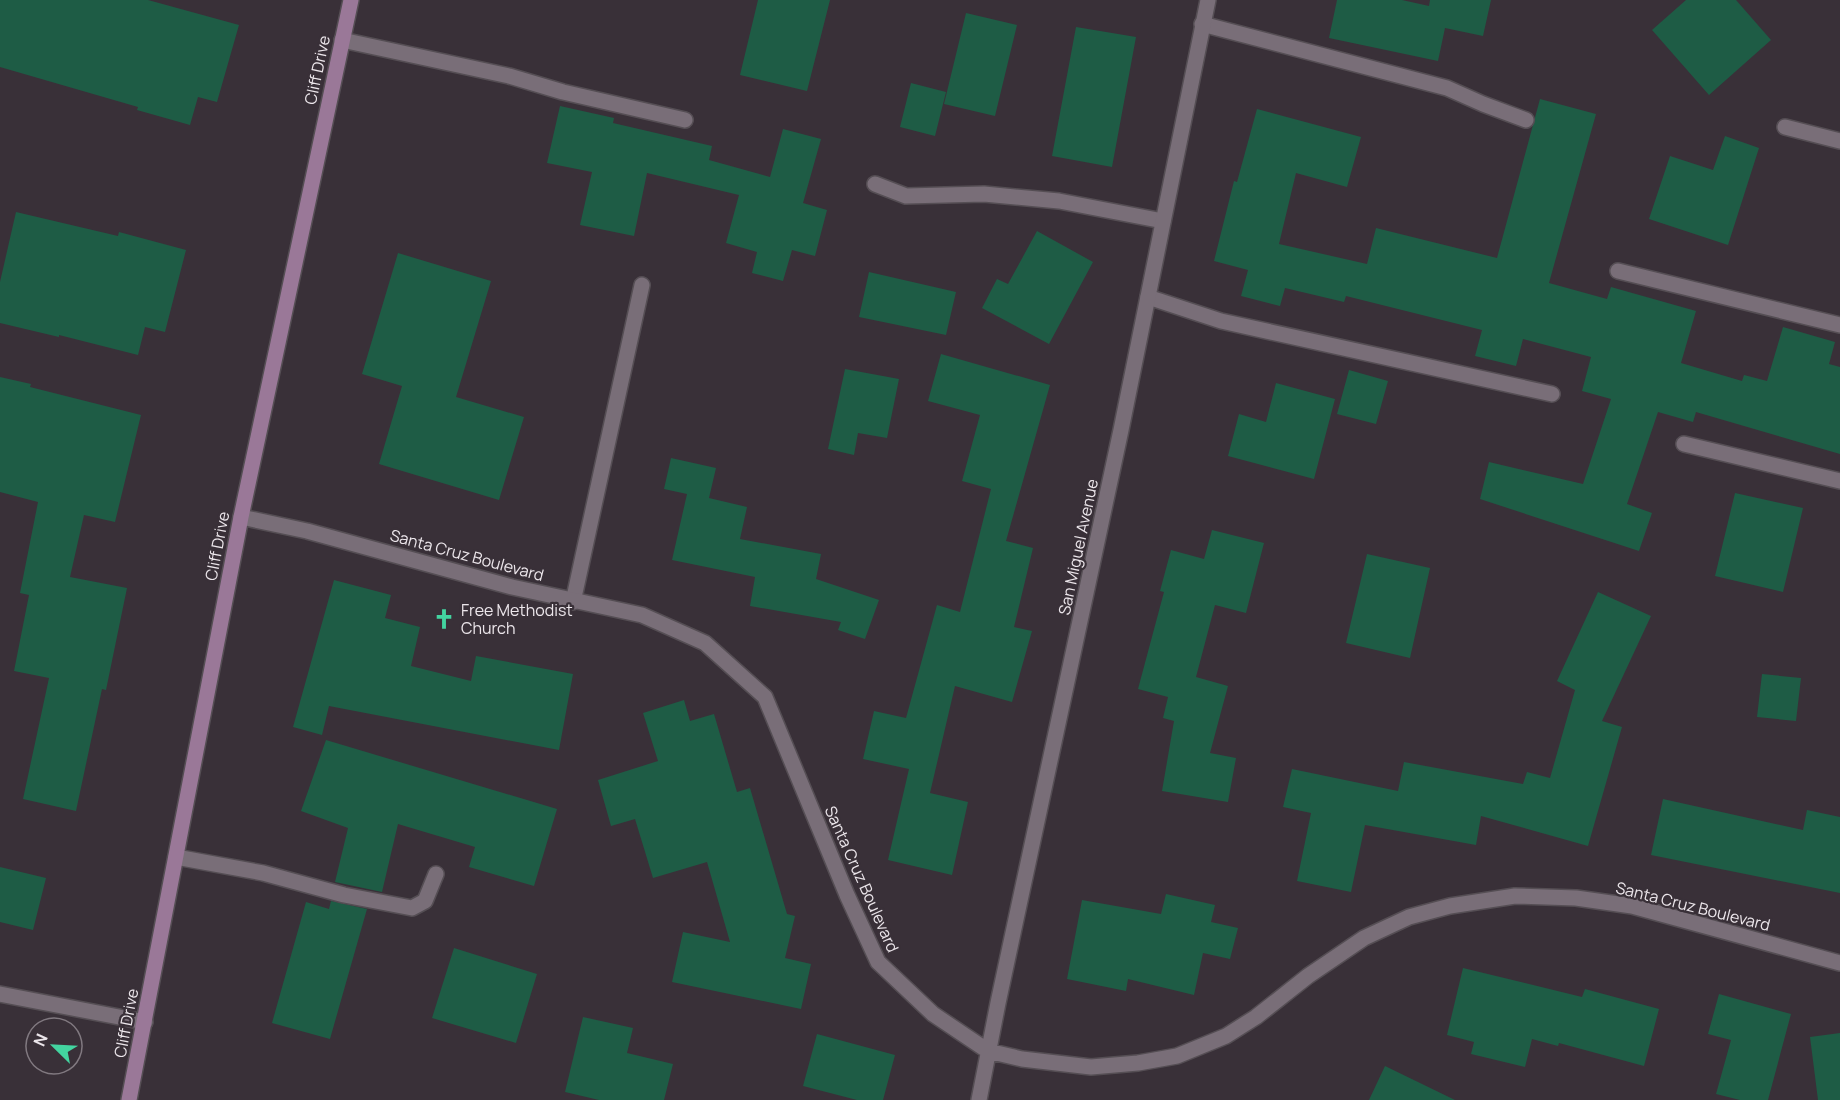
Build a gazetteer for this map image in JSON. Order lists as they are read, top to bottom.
{
  "streets": {
    "main road": ["Cliff Drive"],
    "street": ["San Miguel Avenue", "Santa Cruz Boulevard"]
  },
  "crossings": [
    ["Cliff Drive", "Santa Cruz Boulevard"],
    ["San Miguel Avenue", "Santa Cruz Boulevard"]
  ],
  "places": {
    "church": ["Free Methodist Church"]
  },
  "north": "top left"
}
